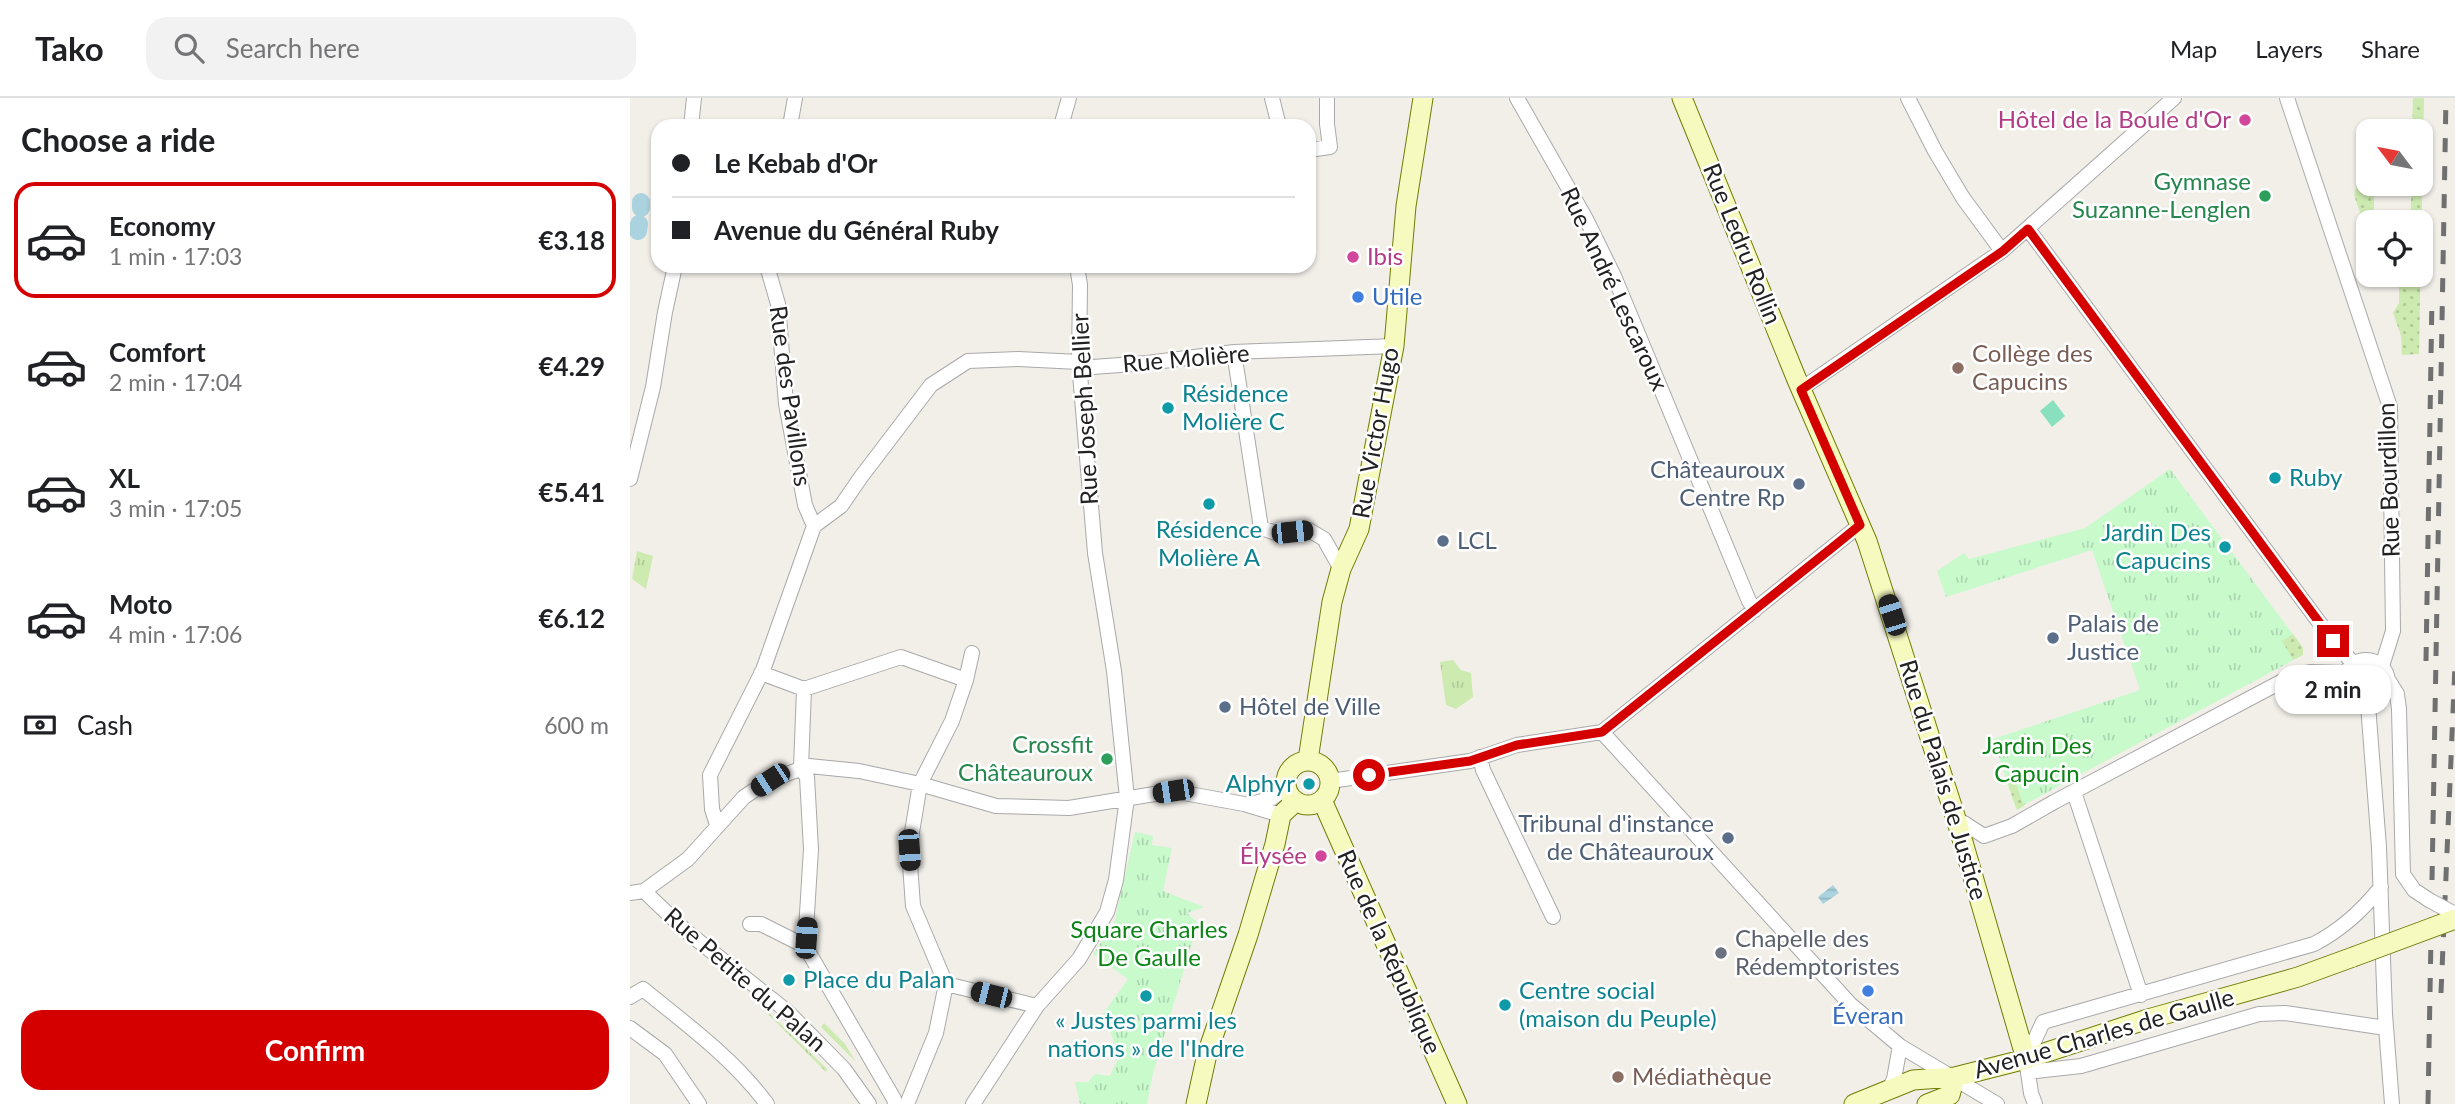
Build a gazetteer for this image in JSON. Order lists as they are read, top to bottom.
{
  "streets": {
    "main road": [
      "Rue Ledru Rollin",
      "Rue Victor Hugo",
      "Rue du Palais de Justice",
      "Rue de la République",
      "Avenue Charles de Gaulle"
    ],
    "street": [
      "Rue André Lescaroux",
      "Rue Molière",
      "Rue des Pavillons",
      "Rue Joseph Bellier",
      "Rue Bourdillon",
      "Rue Petite du Palan"
    ]
  },
  "crossings": [
    ["Rue Ledru Rollin", "Rue du Palais de Justice"],
    ["Rue Molière", "Rue des Pavillons"],
    ["Rue Molière", "Rue Joseph Bellier"],
    ["Rue Molière", "Rue Victor Hugo"],
    ["Rue Victor Hugo", "Rue de la République"],
    ["Rue du Palais de Justice", "Avenue Charles de Gaulle"]
  ],
  "parks": ["Jardin Des Capucin", "Square Charles De Gaulle"],
  "places": [
    "Hôtel de la Boule d'Or",
    "Gymnase Suzanne-Lenglen",
    "Ibis",
    "Utile",
    "Collège des Capucins",
    "Résidence Molière C",
    "Ruby",
    "Châteauroux Centre Rp",
    "Résidence Molière A",
    "LCL",
    "Jardin Des Capucins",
    "Palais de Justice",
    "Hôtel de Ville",
    "Crossfit Châteauroux",
    "Alphyr",
    "Tribunal d'instance de Châteauroux",
    "Élysée",
    "Chapelle des Rédemptoristes",
    "Place du Palan",
    "Éveran",
    "« Justes parmi les nations » de l'Indre",
    "Centre social (maison du Peuple)",
    "Médiathèque"
  ],
  "north": "top left",
  "page": {
    "header": "Tako",
    "search": "Search here",
    "nav": ["Map", "Layers", "Share"],
    "heading": "Choose a ride",
    "banner": ["Le Kebab d'Or", "Avenue du Général Ruby"],
    "list": [
      {
        "name": "Economy",
        "note": "1 min · 17:03",
        "value": "€3.18"
      },
      {
        "name": "Comfort",
        "note": "2 min · 17:04",
        "value": "€4.29"
      },
      {
        "name": "XL",
        "note": "3 min · 17:05",
        "value": "€5.41"
      },
      {
        "name": "Moto",
        "note": "4 min · 17:06",
        "value": "€6.12"
      }
    ],
    "bubble": "2 min",
    "pay": ["Cash", "600 m"],
    "buttons": "Confirm"
  }
}
